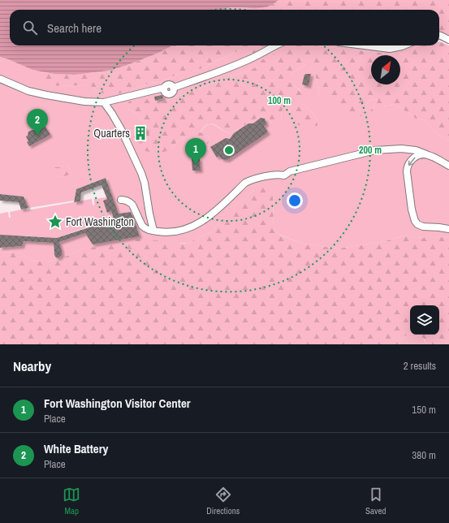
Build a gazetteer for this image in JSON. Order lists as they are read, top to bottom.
{
  "places": {
    "building": ["Quarters"],
    "place": ["Fort Washington"]
  },
  "north": "top right",
  "page": {
    "search": "Search here",
    "pins": ["2", "1"],
    "heading": ["Nearby", "2 results"],
    "list": [
      {
        "mark": "1",
        "name": "Fort Washington Visitor Center",
        "note": "Place",
        "value": "150 m"
      },
      {
        "mark": "2",
        "name": "White Battery",
        "note": "Place",
        "value": "380 m"
      }
    ],
    "nav": ["Map", "Directions", "Saved"]
  },
  "rings": ["100 m", "200 m"]
}
